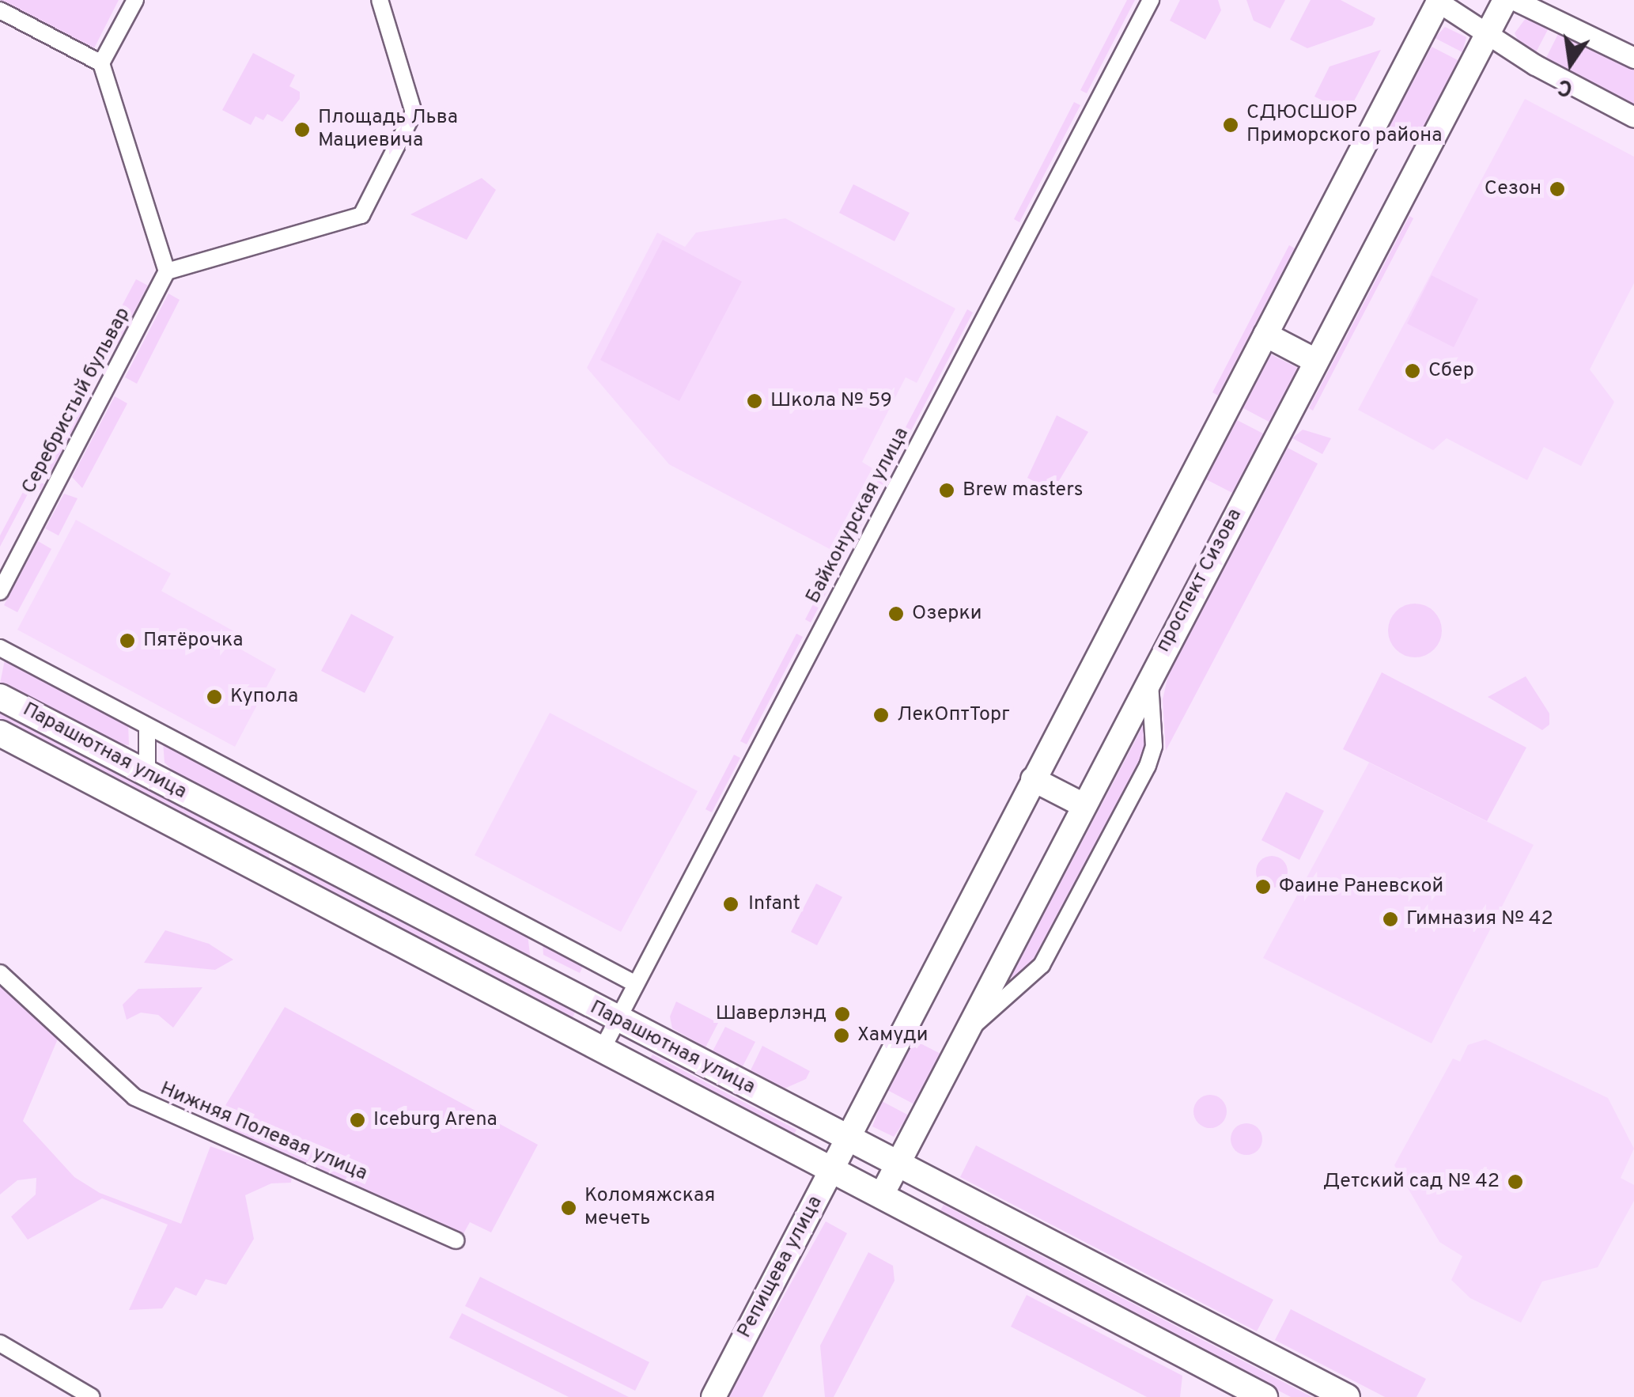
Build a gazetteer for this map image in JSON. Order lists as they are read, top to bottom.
{
  "streets": {
    "main road": ["проспект Сизова", "Парашютная улица", "Репищева улица"],
    "street": ["Серебристый бульвар", "Байконурская улица", "Нижняя Полевая улица"]
  },
  "crossings": [
    ["Байконурская улица", "Парашютная улица"],
    ["проспект Сизова", "Парашютная улица"],
    ["Парашютная улица", "Репищева улица"]
  ],
  "places": [
    "СДЮСШОР Приморского района",
    "Площадь Льва Мациевича",
    "Сезон",
    "Сбер",
    "Школа № 59",
    "Brew masters",
    "Озерки",
    "Пятёрочка",
    "Купола",
    "ЛекОптТорг",
    "Фаине Раневской",
    "Infant",
    "Гимназия № 42",
    "Шаверлэнд",
    "Хамуди",
    "Iceburg Arena",
    "Детский сад № 42",
    "Коломяжская мечеть"
  ],
  "north": "bottom"
}
